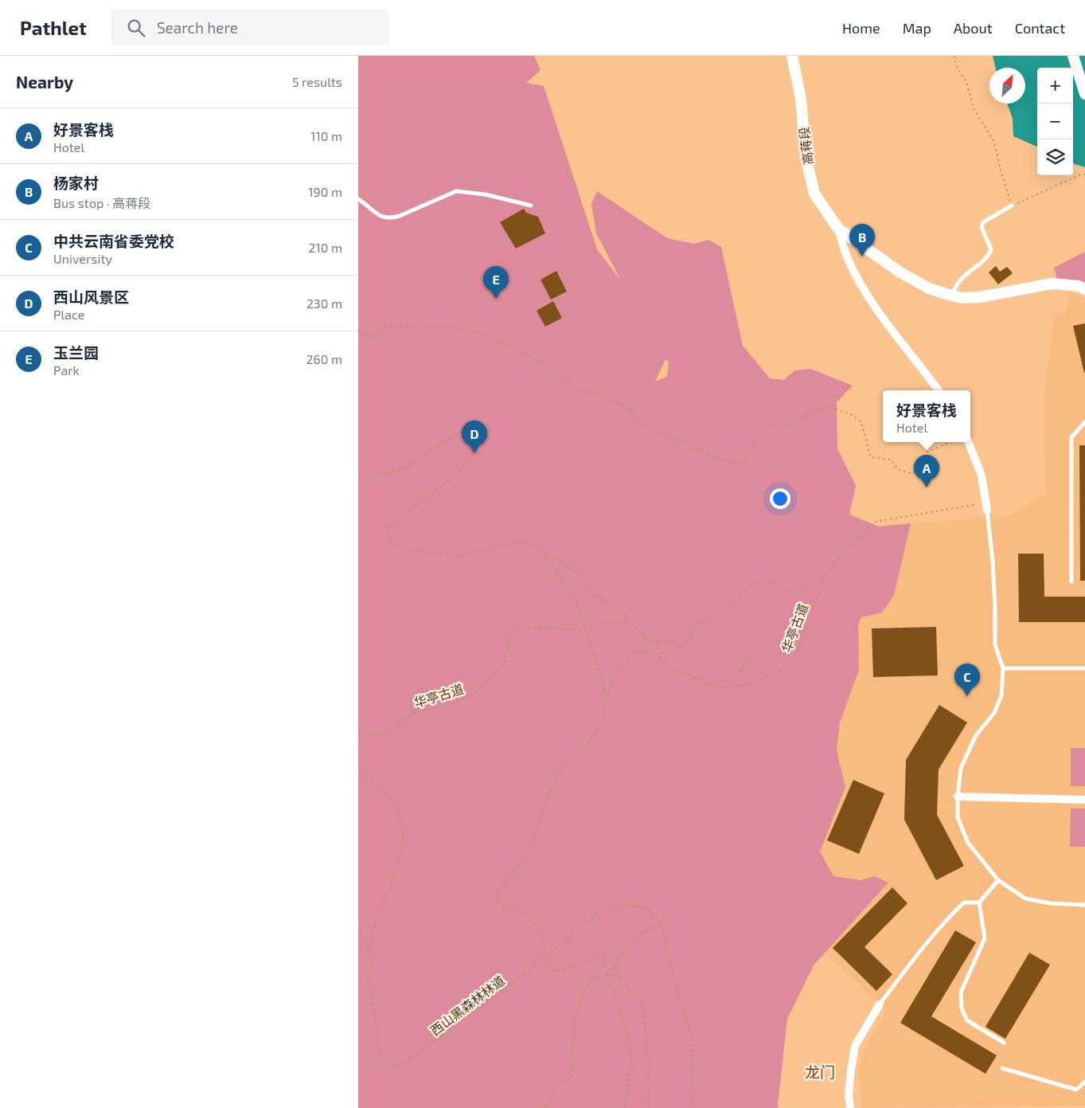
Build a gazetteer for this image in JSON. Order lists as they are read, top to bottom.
{
  "streets": {
    "main road": ["高蒋段"],
    "path": ["华亭古道", "西山黑森林林道"]
  },
  "districts": ["龙门"],
  "north": "top right",
  "page": {
    "header": "Pathlet",
    "search": "Search here",
    "nav": [
      "Home",
      "Map",
      "About",
      "Contact"
    ],
    "heading": ["Nearby", "5 results"],
    "map_buttons": ["+", "−"],
    "list": [
      {
        "mark": "A",
        "name": "好景客栈",
        "note": "Hotel",
        "value": "110 m"
      },
      {
        "mark": "B",
        "name": "杨家村",
        "note": "Bus stop · 高蒋段",
        "value": "190 m"
      },
      {
        "mark": "C",
        "name": "中共云南省委党校",
        "note": "University",
        "value": "210 m"
      },
      {
        "mark": "D",
        "name": "西山风景区",
        "note": "Place",
        "value": "230 m"
      },
      {
        "mark": "E",
        "name": "玉兰园",
        "note": "Park",
        "value": "260 m"
      }
    ],
    "pins": [
      "B",
      "E",
      "D",
      "A",
      "C"
    ],
    "popup": ["好景客栈", "Hotel"]
  }
}
